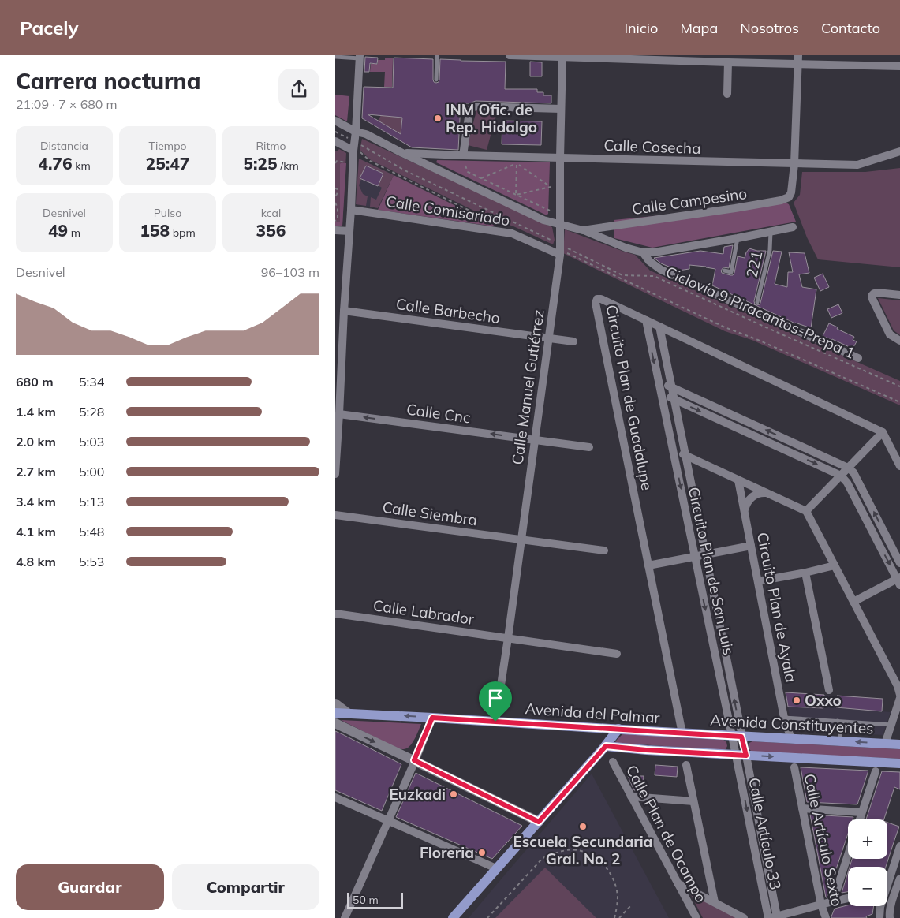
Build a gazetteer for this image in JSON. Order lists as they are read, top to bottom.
{
  "streets": {
    "main road": ["Avenida del Palmar", "Avenida Constituyentes"],
    "street": [
      "Calle Cosecha",
      "Calle Campesino",
      "Calle Comisariado",
      "Calle Barbecho",
      "Calle Manuel Gutiérrez",
      "Circuito Plan de Guadalupe",
      "Calle Cnc",
      "Calle Siembra",
      "Circuito Plan de San Luis",
      "Circuito Plan de Ayala",
      "Calle Labrador",
      "Calle Plan de Ocampo",
      "Calle Artículo 33",
      "Calle Artículo Sexto"
    ],
    "lane": ["221"],
    "path": ["Ciclovía 9 Piracantos-Prepa 1"]
  },
  "crossings": [
    ["Calle Cosecha", "Calle Campesino"],
    ["Calle Cosecha", "Calle Manuel Gutiérrez"],
    ["Calle Campesino", "Calle Manuel Gutiérrez"],
    ["Calle Comisariado", "Ciclovía 9 Piracantos-Prepa 1"],
    ["Calle Comisariado", "Calle Manuel Gutiérrez"],
    ["Calle Barbecho", "Calle Manuel Gutiérrez"],
    ["Ciclovía 9 Piracantos-Prepa 1", "Calle Manuel Gutiérrez"],
    ["Calle Manuel Gutiérrez", "Calle Cnc"],
    ["Calle Manuel Gutiérrez", "Calle Siembra"],
    ["Calle Manuel Gutiérrez", "Calle Labrador"],
    ["Calle Manuel Gutiérrez", "Avenida del Palmar"],
    ["Circuito Plan de Guadalupe", "Circuito Plan de San Luis"],
    ["Circuito Plan de Guadalupe", "Avenida del Palmar"],
    ["Circuito Plan de Guadalupe", "Avenida Constituyentes"],
    ["Circuito Plan de San Luis", "Avenida Constituyentes"],
    ["Circuito Plan de San Luis", "Calle Artículo 33"],
    ["Circuito Plan de Ayala", "Avenida Constituyentes"],
    ["Avenida del Palmar", "Avenida Constituyentes"]
  ],
  "one_way": ["Calle Cnc"],
  "places": [
    "INM Ofic. de Rep. Hidalgo",
    "Oxxo",
    "Euzkadi",
    "Escuela Secundaria Gral. No. 2",
    "Floreria"
  ],
  "scale_bar": "50 m",
  "page": {
    "header": "Pacely",
    "nav": [
      "Inicio",
      "Mapa",
      "Nosotros",
      "Contacto"
    ],
    "heading": ["Carrera nocturna", "21:09 · 7 × 680 m"],
    "stats": [
      ["Distancia", "4.76 km"],
      ["Tiempo", "25:47"],
      ["Ritmo", "5:25 /km"],
      ["Desnivel", "49 m"],
      ["Pulso", "158 bpm"],
      ["kcal", "356"]
    ],
    "chart": ["Desnivel", "96–103 m"],
    "list": [
      {
        "name": "680 m",
        "note": "5:34"
      },
      {
        "name": "1.4 km",
        "note": "5:28"
      },
      {
        "name": "2.0 km",
        "note": "5:03"
      },
      {
        "name": "2.7 km",
        "note": "5:00"
      },
      {
        "name": "3.4 km",
        "note": "5:13"
      },
      {
        "name": "4.1 km",
        "note": "5:48"
      },
      {
        "name": "4.8 km",
        "note": "5:53"
      }
    ],
    "map_buttons": ["+", "−"],
    "buttons": ["Guardar", "Compartir"],
    "scale": "50 m"
  }
}
